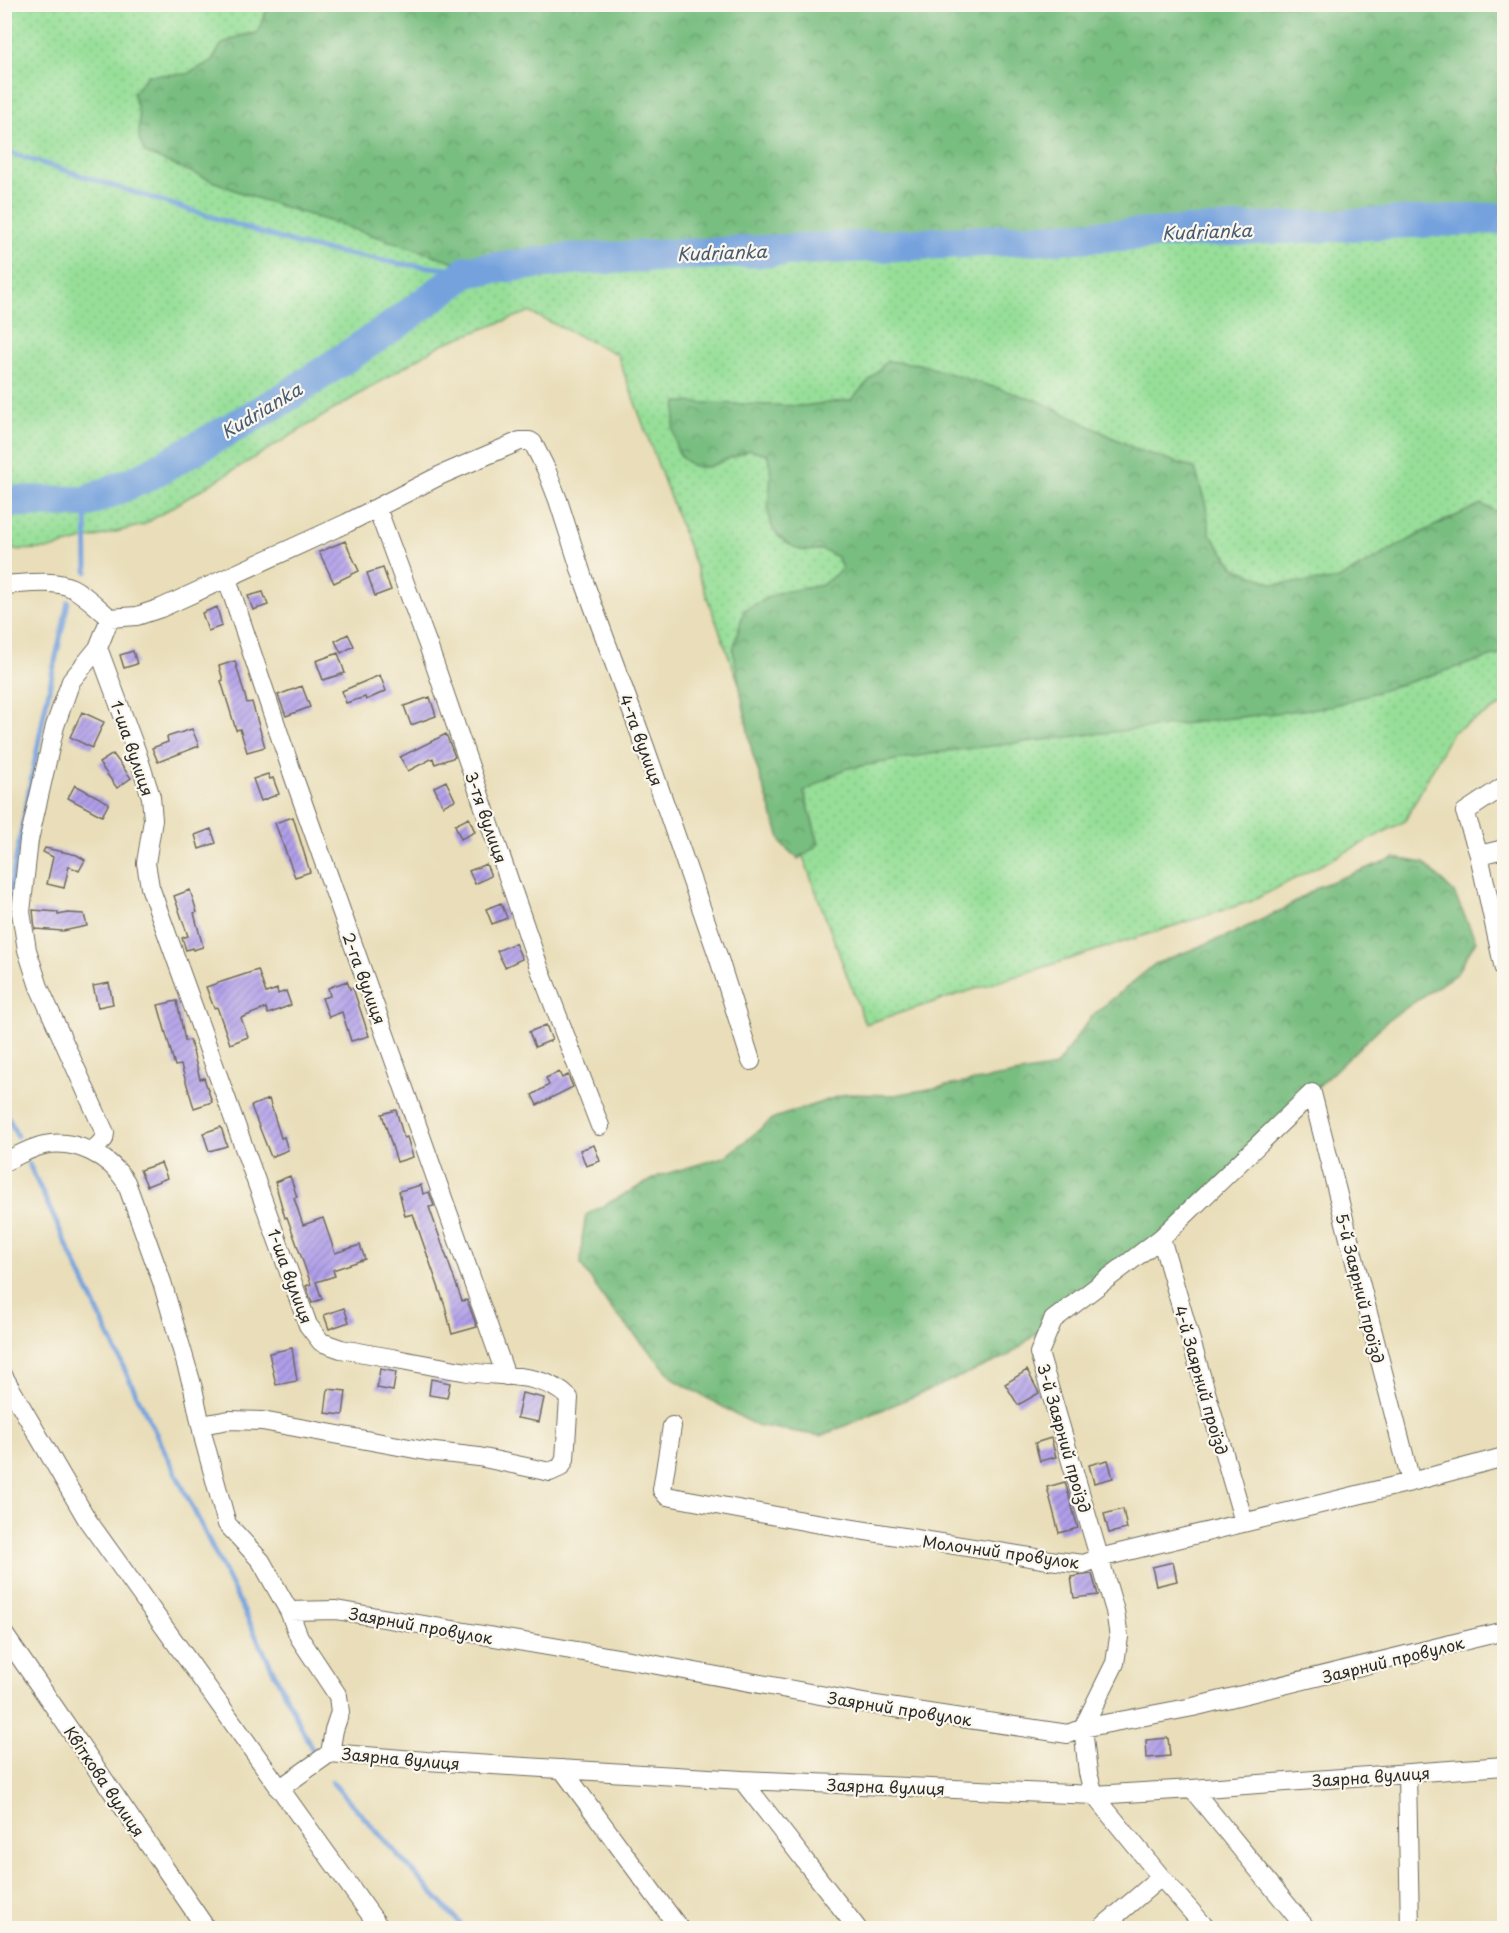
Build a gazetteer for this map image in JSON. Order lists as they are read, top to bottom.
{
  "streets": {
    "street": [
      "4-та вулиця",
      "1-ша вулиця",
      "3-тя вулиця",
      "2-га вулиця",
      "5-й Заярний проїзд",
      "4-й Заярний проїзд",
      "3-й Заярний проїзд",
      "Молочний провулок",
      "Заярний провулок",
      "Заярна вулиця",
      "Квіткова вулиця"
    ]
  },
  "crossings": [
    ["4-та вулиця", "3-тя вулиця"],
    ["1-ша вулиця", "2-га вулиця"],
    ["5-й Заярний проїзд", "4-й Заярний проїзд"],
    ["5-й Заярний проїзд", "3-й Заярний проїзд"],
    ["5-й Заярний проїзд", "Молочний провулок"],
    ["4-й Заярний проїзд", "3-й Заярний проїзд"],
    ["4-й Заярний проїзд", "Молочний провулок"],
    ["3-й Заярний проїзд", "Молочний провулок"],
    ["3-й Заярний проїзд", "Заярний провулок"]
  ],
  "water": ["Kudrianka"]
}
